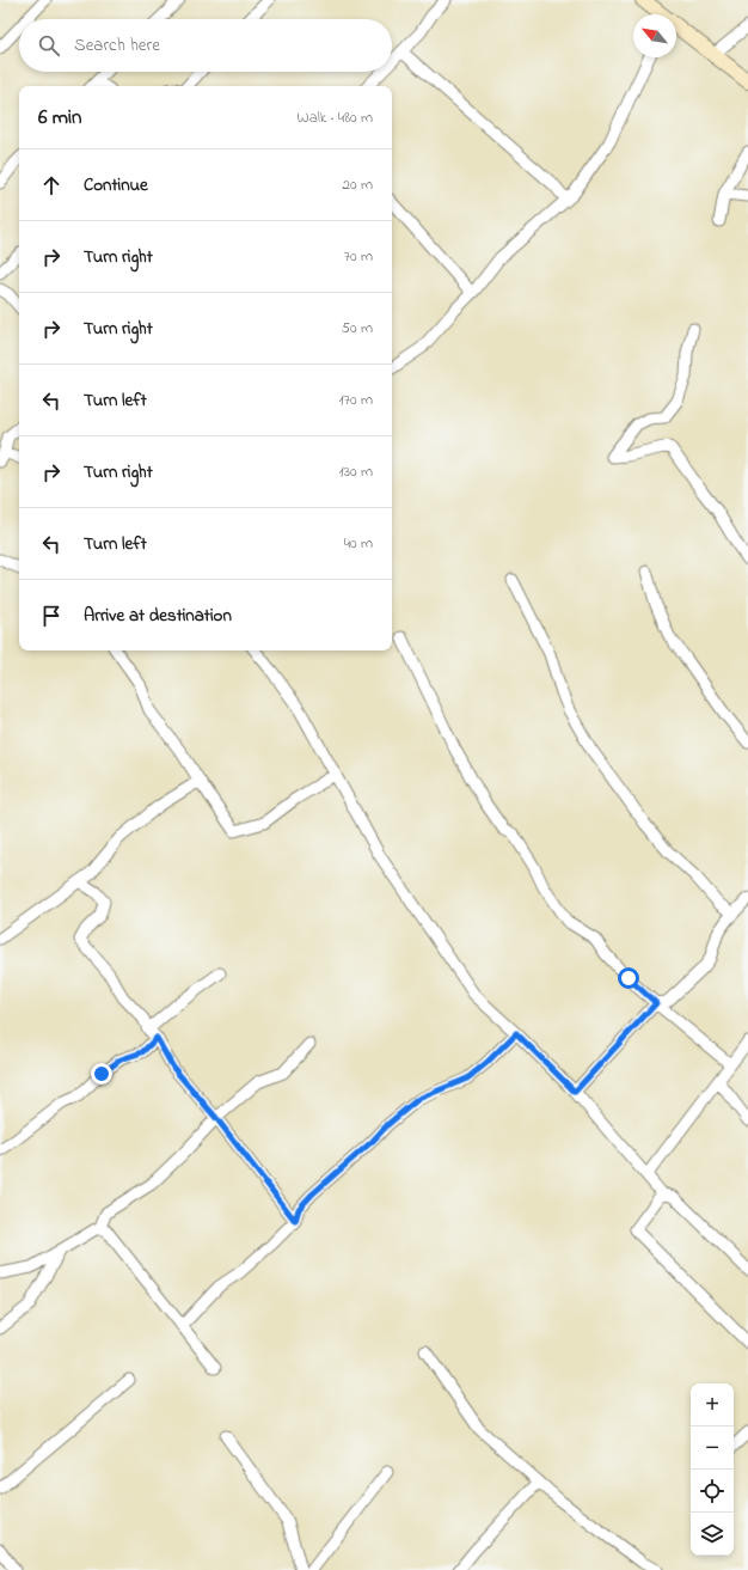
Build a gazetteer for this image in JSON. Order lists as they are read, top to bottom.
{
  "north": "top left",
  "page": {
    "search": "Search here",
    "heading": ["6 min", "Walk · 480 m"],
    "list": [
      ["Continue", "20 m"],
      ["Turn right", "70 m"],
      ["Turn right", "50 m"],
      ["Turn left", "170 m"],
      ["Turn right", "130 m"],
      ["Turn left", "40 m"],
      "Arrive at destination"
    ],
    "map_buttons": ["+", "−"]
  }
}
